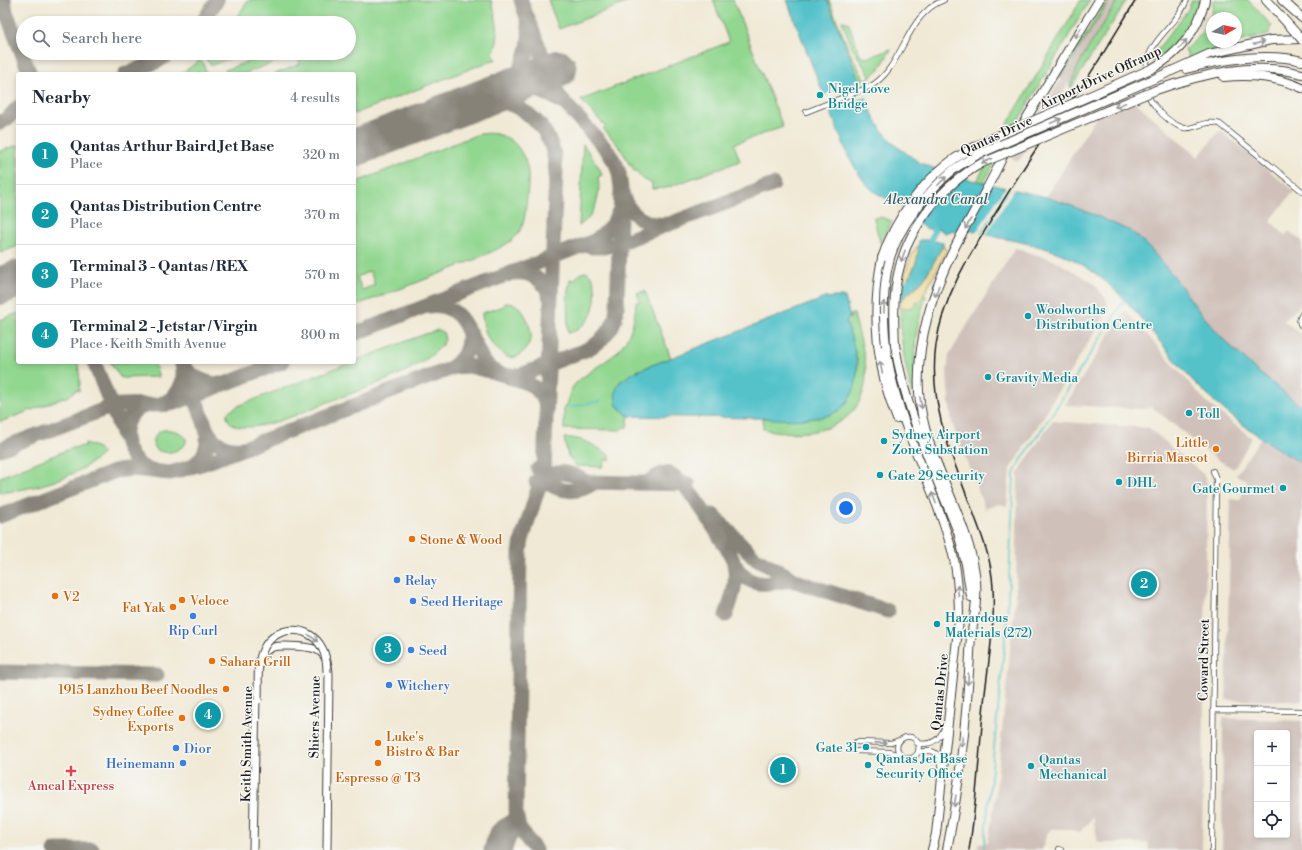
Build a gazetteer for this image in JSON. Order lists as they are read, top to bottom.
{
  "streets": {
    "highway": ["Airport Drive Offramp", "Qantas Drive"],
    "street": ["Coward Street", "Shiers Avenue", "Keith Smith Avenue"]
  },
  "crossings": [
    ["Airport Drive Offramp", "Qantas Drive"],
    ["Shiers Avenue", "Keith Smith Avenue"]
  ],
  "one_way": ["Airport Drive Offramp", "Shiers Avenue"],
  "water": ["Alexandra Canal"],
  "places": {
    "other": [
      "Nigel Love Bridge",
      "Woolworths Distribution Centre",
      "Gravity Media",
      "Toll",
      "Sydney Airport Zone Substation",
      "Little Birria Mascot",
      "Gate 29 Security",
      "DHL",
      "Gate Gourmet",
      "Stone & Wood",
      "Relay",
      "V2",
      "Veloce",
      "Seed Heritage",
      "Fat Yak",
      "Rip Curl",
      "Hazardous Materials (272)",
      "Seed",
      "Sahara Grill",
      "Witchery",
      "1915 Lanzhou Beef Noodles",
      "Sydney Coffee Exports",
      "Luke's Bistro & Bar",
      "Gate 31",
      "Dior",
      "Heinemann",
      "Espresso @ T3",
      "Qantas Jet Base Security Office",
      "Qantas Mechanical"
    ],
    "health": ["Amcal Express"]
  },
  "north": "right",
  "page": {
    "search": "Search here",
    "heading": ["Nearby", "4 results"],
    "list": [
      {
        "mark": "1",
        "name": "Qantas Arthur Baird Jet Base",
        "note": "Place",
        "value": "320 m"
      },
      {
        "mark": "2",
        "name": "Qantas Distribution Centre",
        "note": "Place",
        "value": "370 m"
      },
      {
        "mark": "3",
        "name": "Terminal 3 - Qantas / REX",
        "note": "Place",
        "value": "570 m"
      },
      {
        "mark": "4",
        "name": "Terminal 2 - Jetstar / Virgin",
        "note": "Place · Keith Smith Avenue",
        "value": "800 m"
      }
    ],
    "pins": [
      "2",
      "3",
      "4",
      "1"
    ],
    "map_buttons": ["+", "−"]
  }
}
